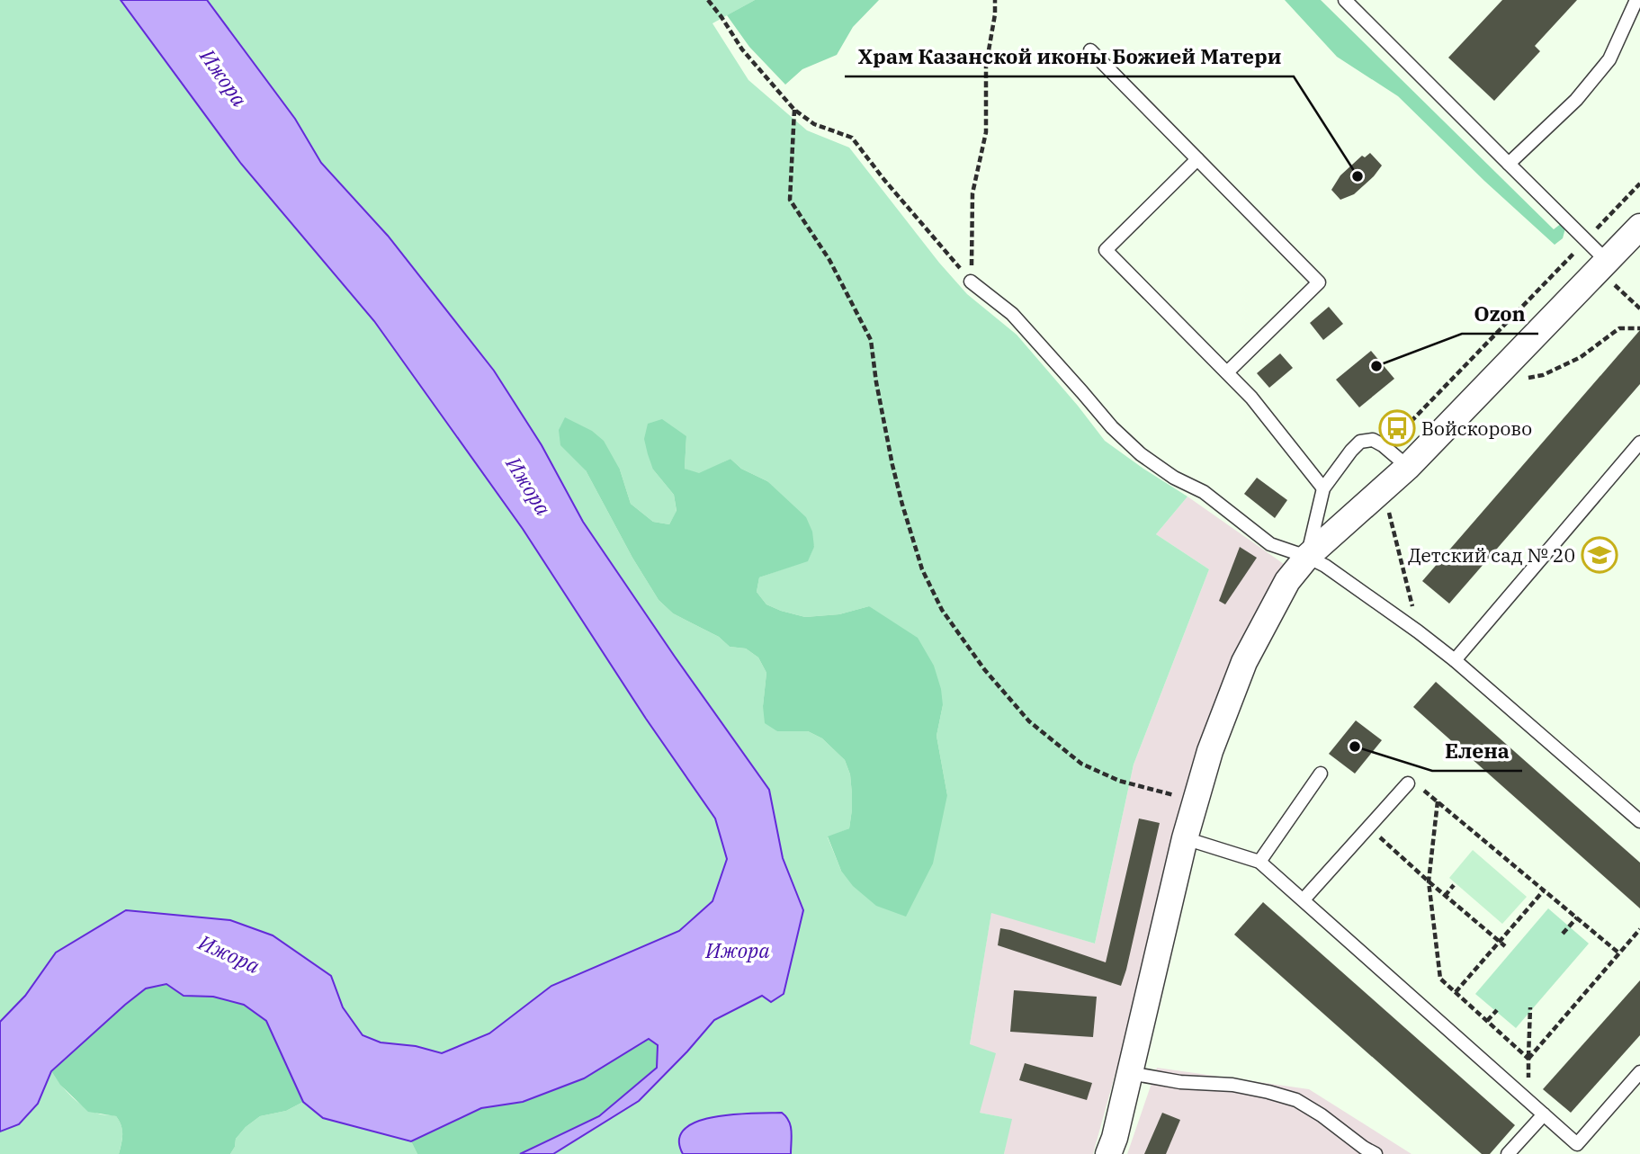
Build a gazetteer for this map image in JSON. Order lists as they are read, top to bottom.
{
  "water": ["Ижора"],
  "places": {
    "other": ["Храм Казанской иконы Божией Матери", "Ozon", "Елена"],
    "bus stop": ["Войскорово"],
    "school or university": ["Детский сад № 20"]
  }
}
